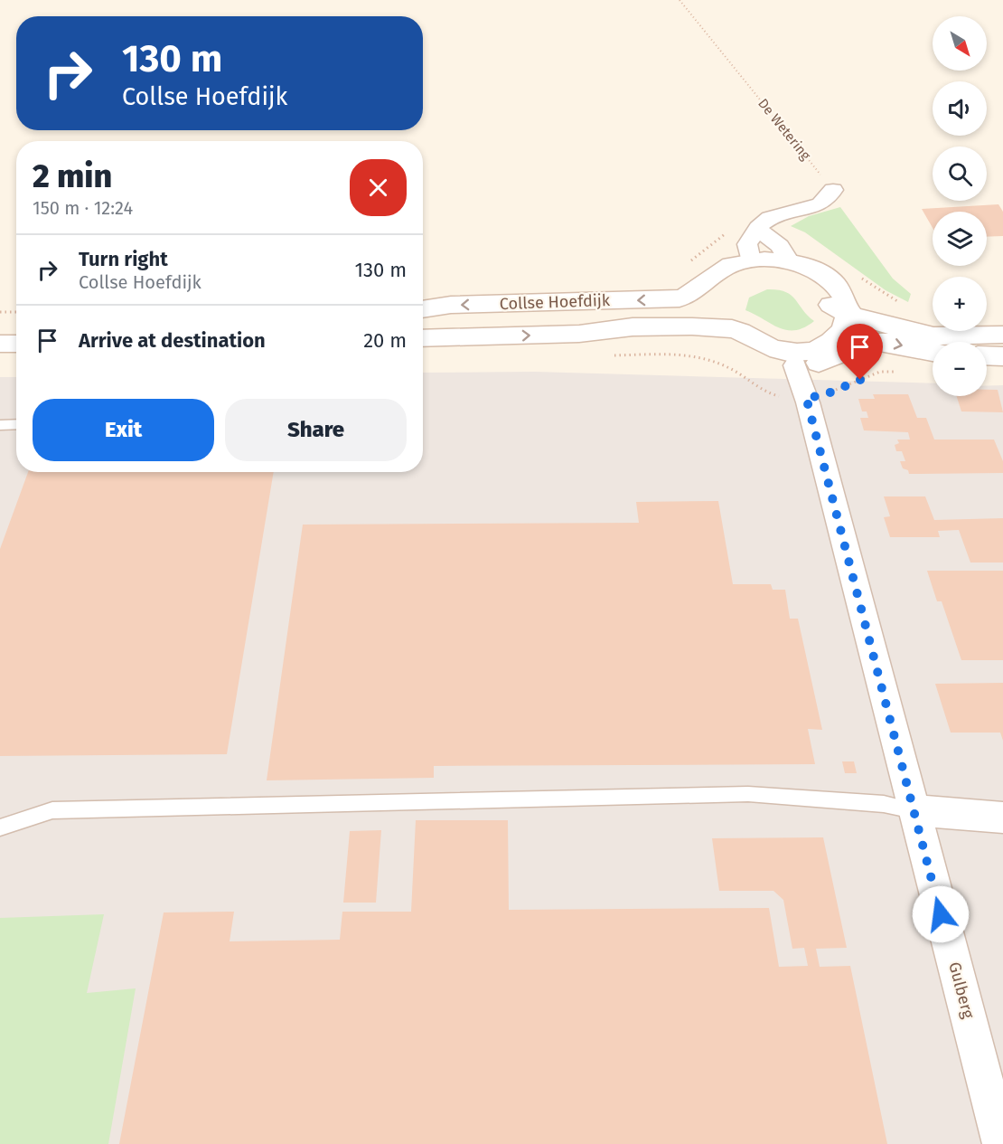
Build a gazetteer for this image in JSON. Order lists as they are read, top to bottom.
{
  "streets": {
    "main road": ["Collse Hoefdijk"],
    "street": ["Gulberg"],
    "path": ["De Wetering"]
  },
  "crossings": [
    ["Collse Hoefdijk", "Gulberg"]
  ],
  "north": "bottom right",
  "page": {
    "map_buttons": ["+", "−"],
    "turn": ["130 m", "Collse Hoefdijk"],
    "heading": ["2 min", "150 m · 12:24"],
    "list": [
      {
        "name": "Turn right",
        "note": "Collse Hoefdijk",
        "value": "130 m"
      },
      {
        "name": "Arrive at destination",
        "value": "20 m"
      }
    ],
    "buttons": ["Exit", "Share"]
  }
}
